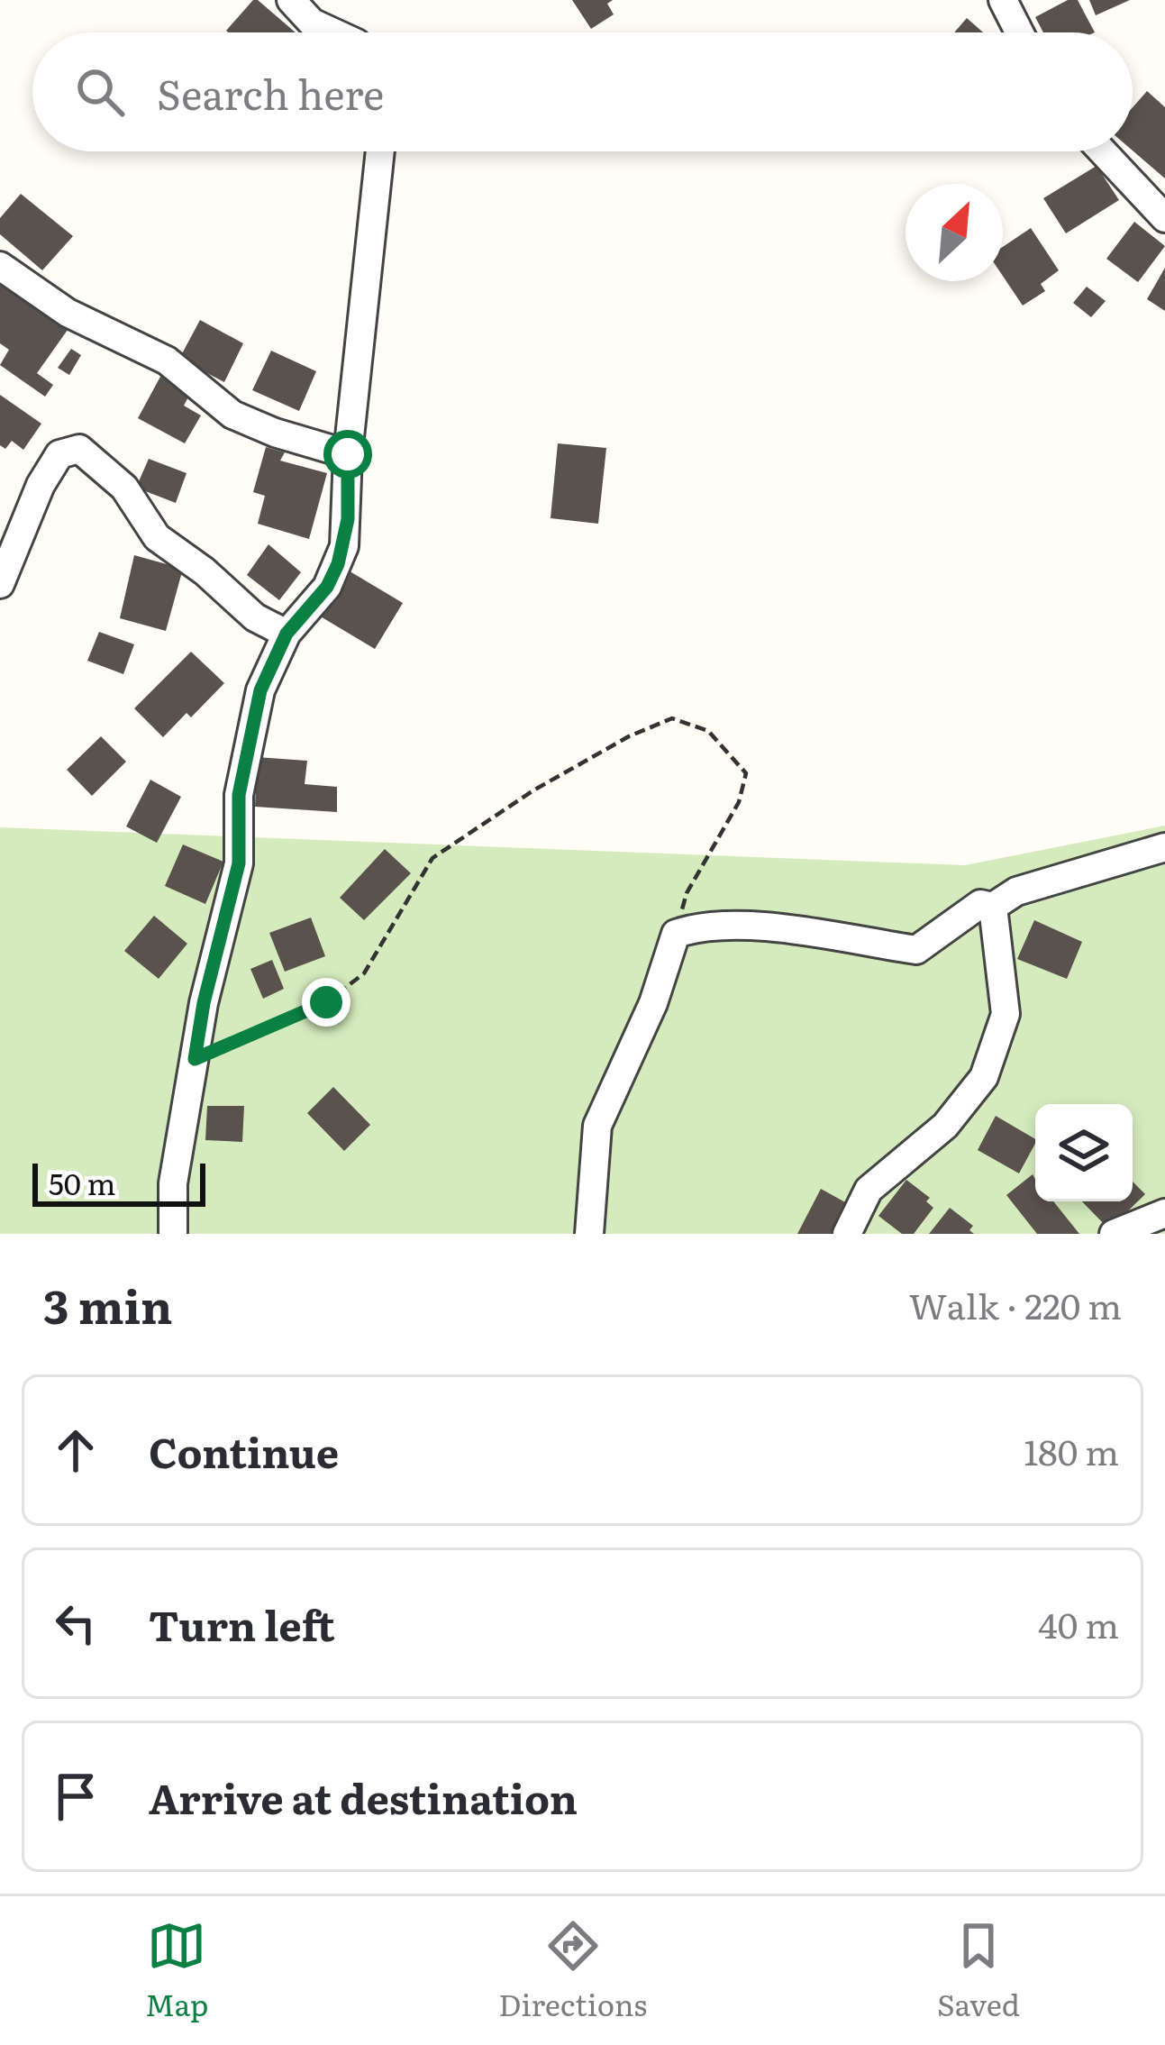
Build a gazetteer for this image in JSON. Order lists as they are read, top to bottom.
{
  "scale_bar": "50 m",
  "north": "top right",
  "page": {
    "search": "Search here",
    "scale": "50 m",
    "heading": ["3 min", "Walk · 220 m"],
    "list": [
      ["Continue", "180 m"],
      ["Turn left", "40 m"],
      "Arrive at destination"
    ],
    "nav": ["Map", "Directions", "Saved"]
  }
}
